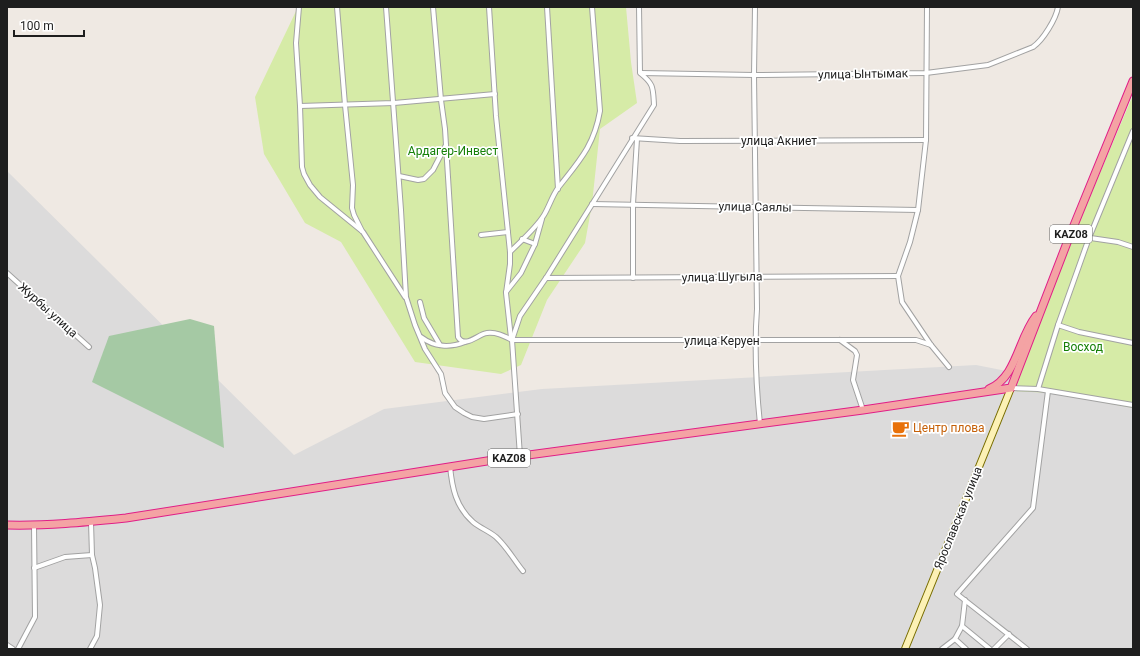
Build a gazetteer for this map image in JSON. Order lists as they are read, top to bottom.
{
  "streets": {
    "highway": ["KAZ08"],
    "main road": ["Ярославская улица"],
    "street": [
      "улица Ынтымак",
      "улица Акниет",
      "улица Саялы",
      "улица Шугыла",
      "Журбы улица",
      "улица Керуен"
    ]
  },
  "crossings": [
    ["KAZ08", "Ярославская улица"]
  ],
  "parks": ["Ардагер-Инвест", "Восход"],
  "places": {
    "cafe": ["Центр плова"]
  },
  "scale_bar": "100 m"
}
